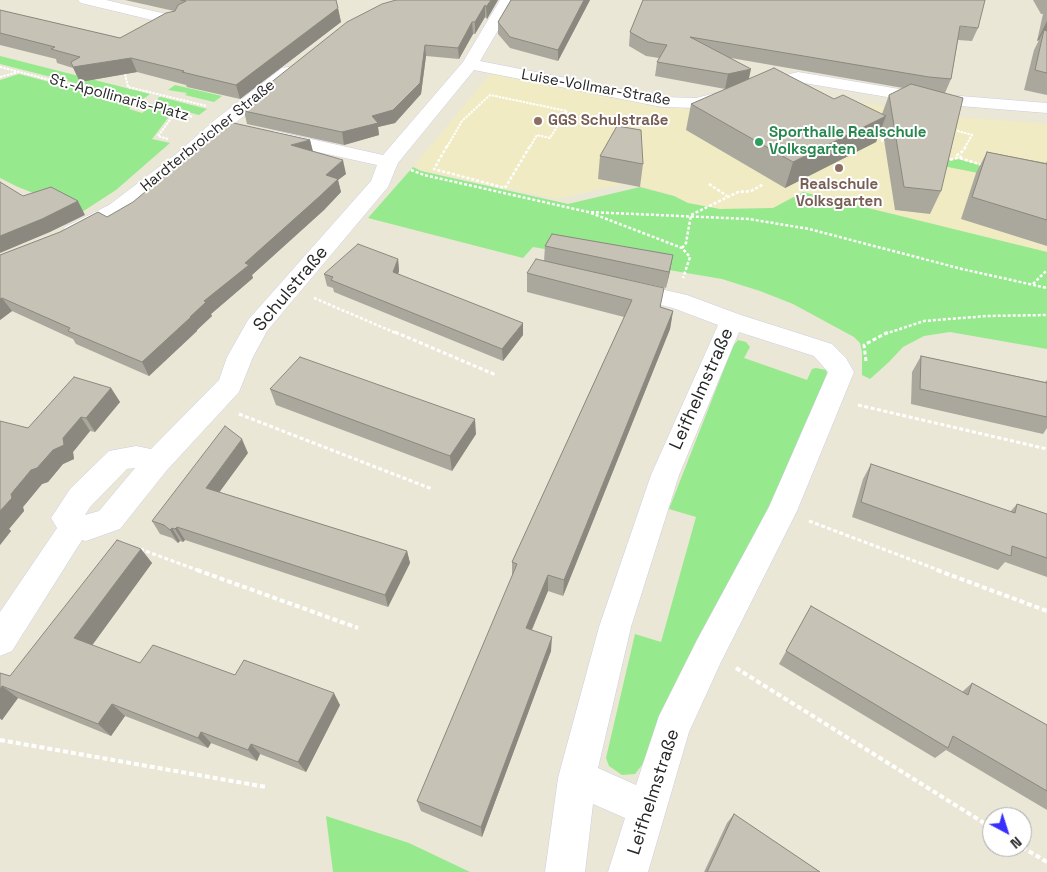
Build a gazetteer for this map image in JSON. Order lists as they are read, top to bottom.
{
  "streets": {
    "street": [
      "Luise-Vollmar-Straße",
      "Hardterbroicher Straße",
      "Schulstraße",
      "Leifhelmstraße"
    ],
    "path": ["St.-Apollinaris-Platz"]
  },
  "crossings": [
    ["Luise-Vollmar-Straße", "Schulstraße"],
    ["St.-Apollinaris-Platz", "Hardterbroicher Straße"]
  ],
  "places": ["GGS Schulstraße", "Sporthalle Realschule Volksgarten", "Realschule Volksgarten"],
  "north": "bottom right"
}
